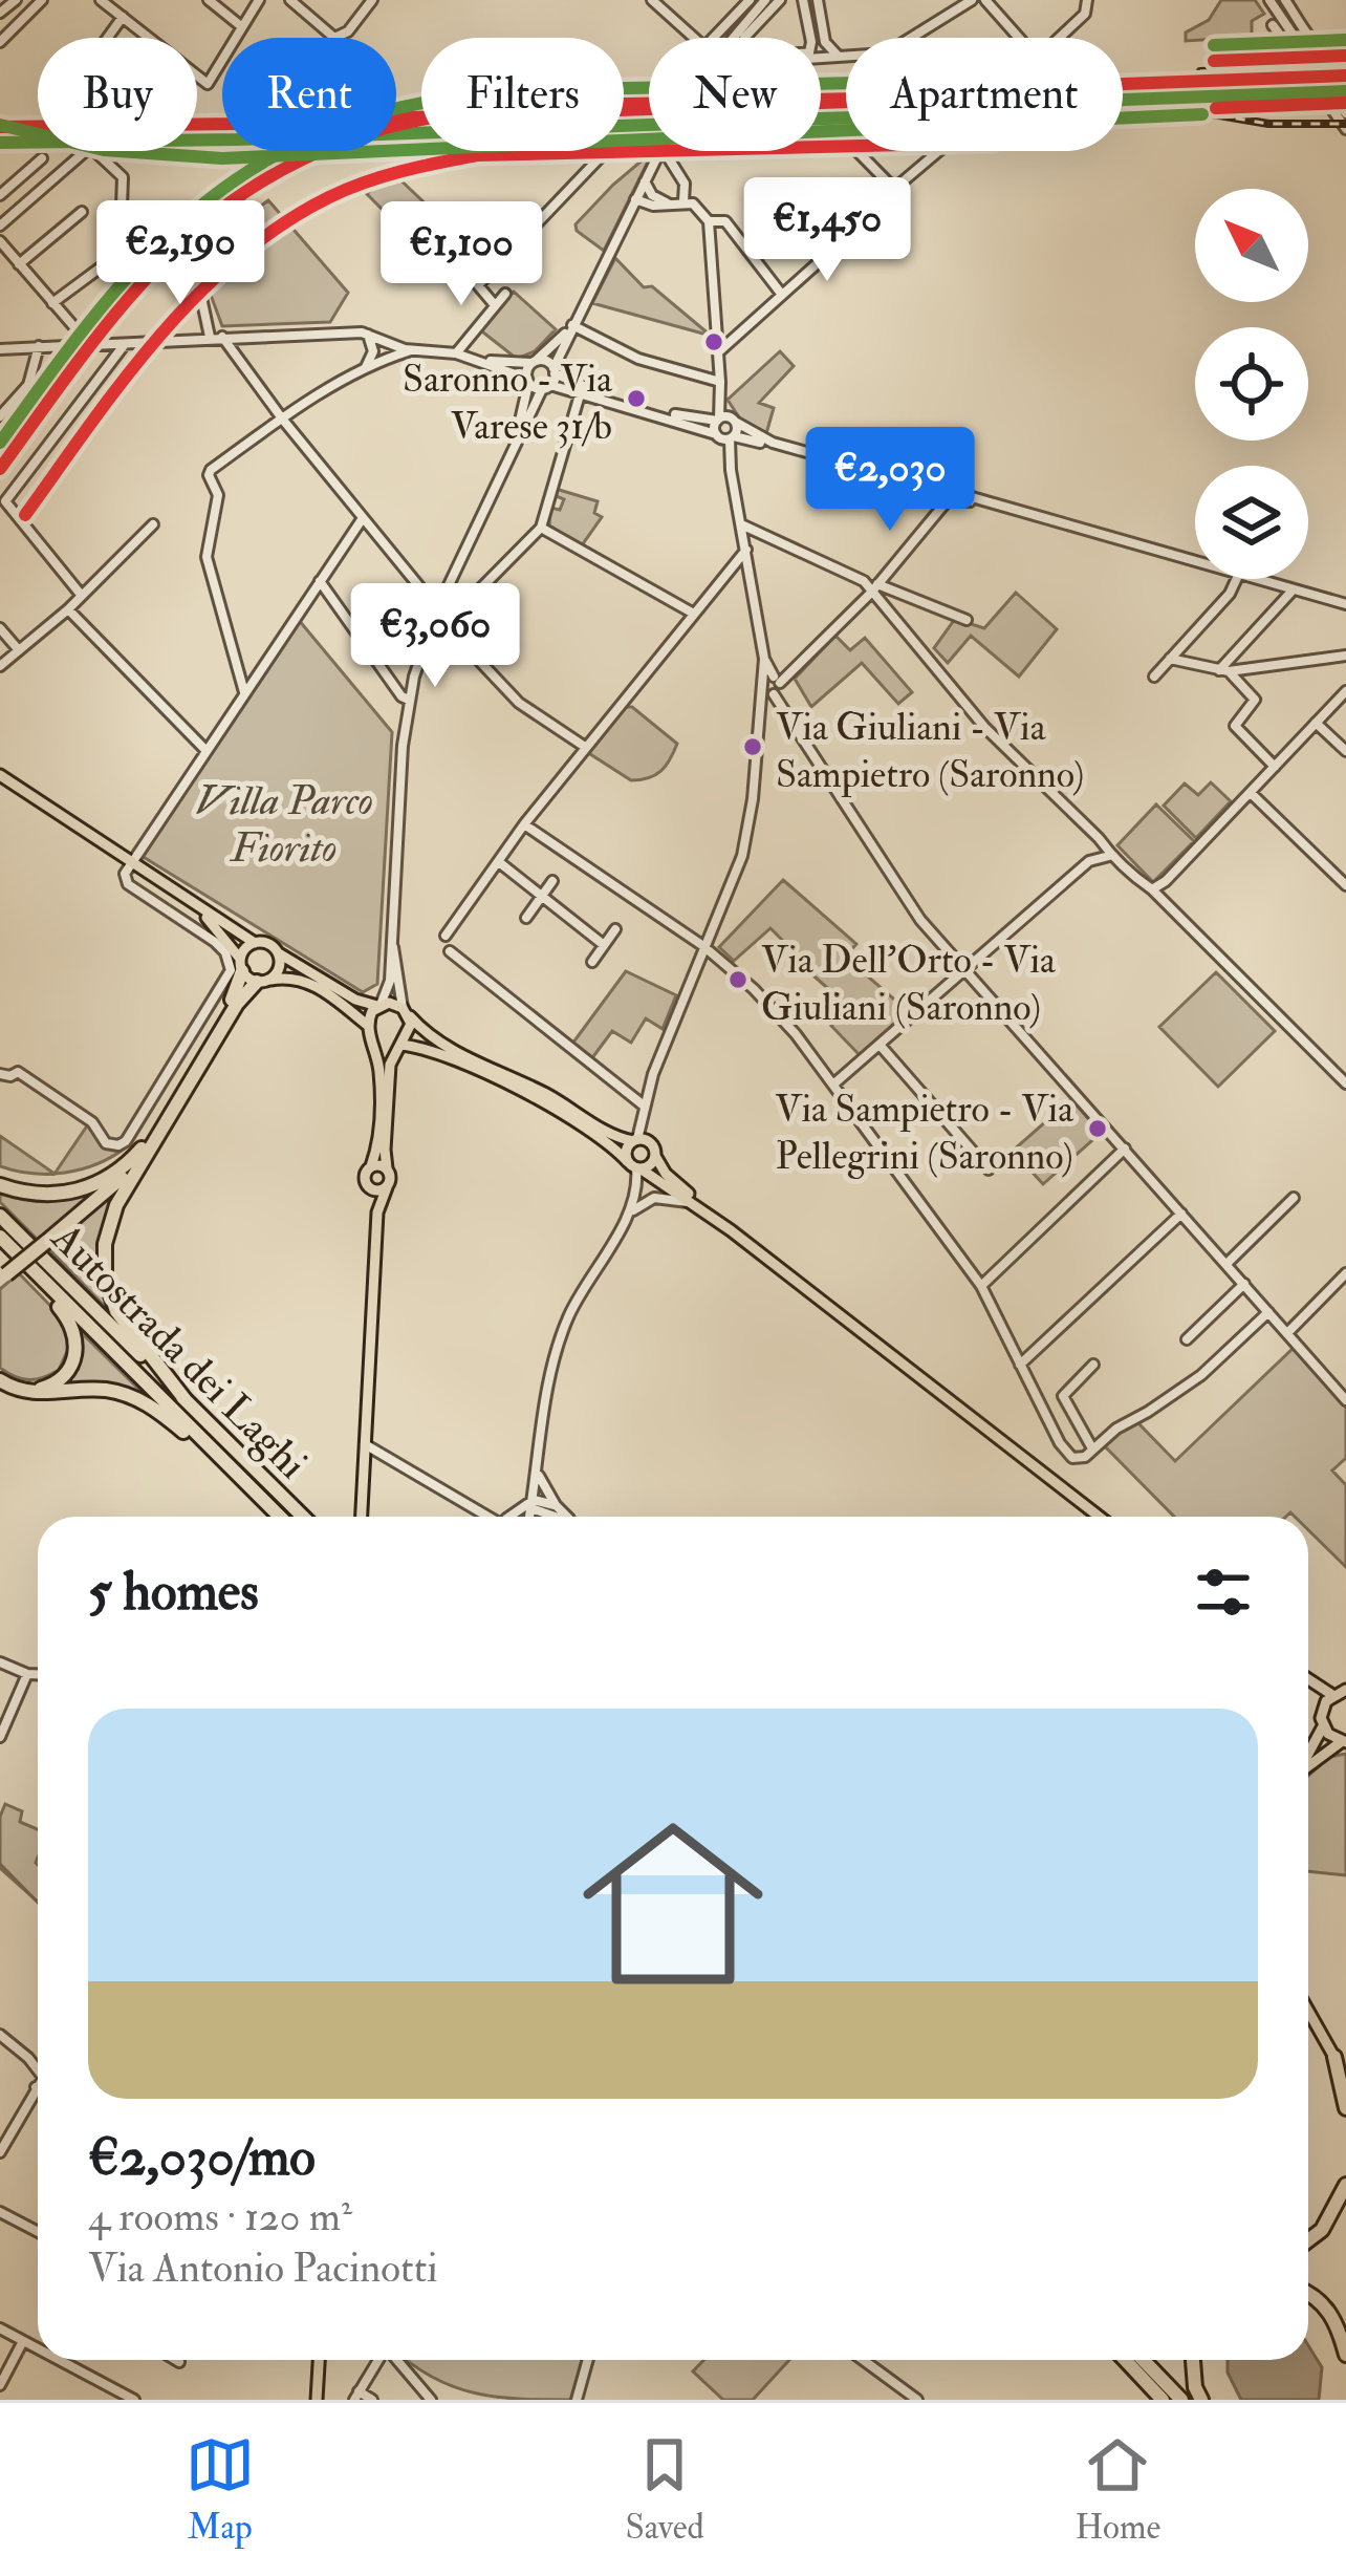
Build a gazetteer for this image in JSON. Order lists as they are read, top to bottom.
{
  "streets": {
    "highway": ["Autostrada dei Laghi"]
  },
  "parks": ["Villa Parco Fiorito"],
  "places": [
    "Saronno - Via Varese 31/b",
    "Via Giuliani - Via Sampietro (Saronno)",
    "Via Dell'Orto - Via Giuliani (Saronno)",
    "Via Sampietro - Via Pellegrini (Saronno)"
  ],
  "north": "top left",
  "page": {
    "chip": [
      "Buy",
      "Rent",
      "Filters",
      "New",
      "Apartment"
    ],
    "price": [
      "€1,450",
      "€2,190",
      "€1,100",
      "€2,030",
      "€3,060"
    ],
    "heading": "5 homes",
    "list": [
      {
        "name": "€2,030/mo",
        "note": "4 rooms · 120 m² · Via Antonio Pacinotti"
      }
    ],
    "tabs": ["Map", "Saved", "Home"]
  }
}
